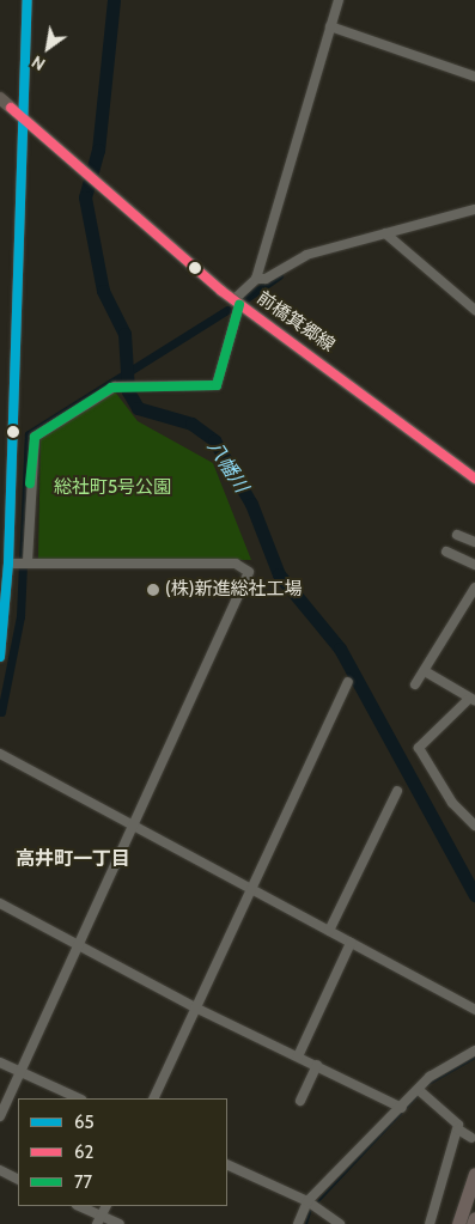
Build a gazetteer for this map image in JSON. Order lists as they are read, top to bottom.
{
  "streets": {
    "main road": ["前橋箕郷線"]
  },
  "districts": ["高井町一丁目"],
  "water": ["八幡川"],
  "parks": ["総社町5号公園"],
  "places": ["(株)新進総社工場"],
  "lines": ["transit line 65", "transit line 62", "transit line 77"],
  "legend": ["65", "62", "77"],
  "north": "bottom left"
}
